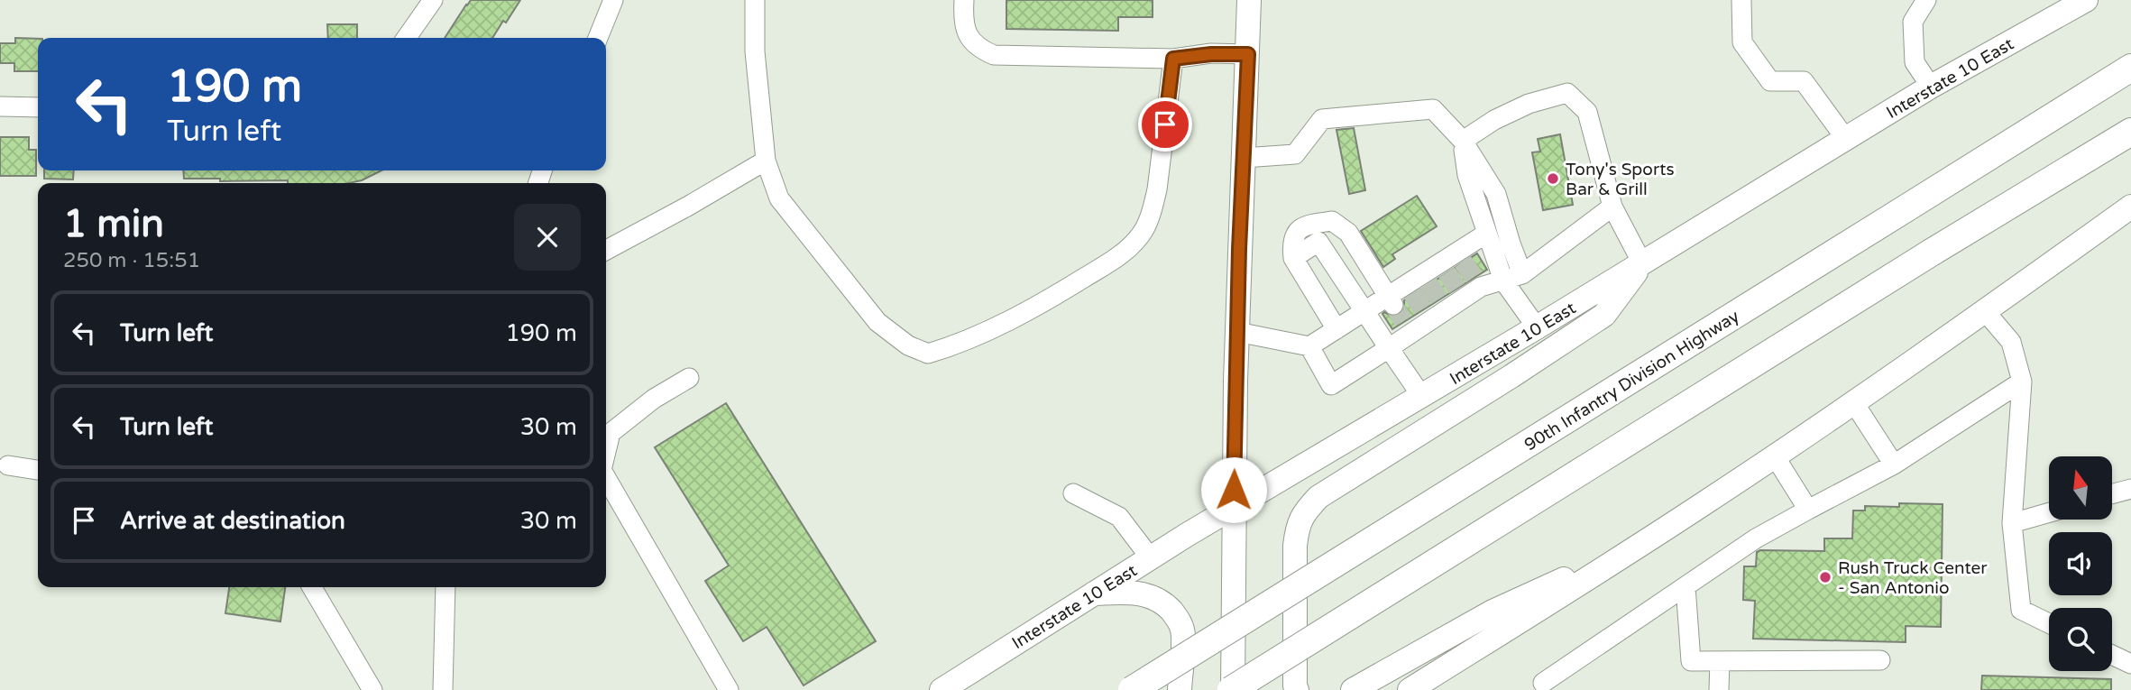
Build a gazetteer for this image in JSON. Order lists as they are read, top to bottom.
{
  "streets": {
    "highway": ["90th Infantry Division Highway"],
    "main road": ["Interstate 10 East"]
  },
  "places": ["Tony's Sports Bar & Grill", "Rush Truck Center - San Antonio"],
  "north": "top",
  "page": {
    "turn": ["190 m", "Turn left"],
    "heading": ["1 min", "250 m · 15:51"],
    "list": [
      {
        "name": "Turn left",
        "value": "190 m"
      },
      {
        "name": "Turn left",
        "value": "30 m"
      },
      {
        "name": "Arrive at destination",
        "value": "30 m"
      }
    ]
  }
}
